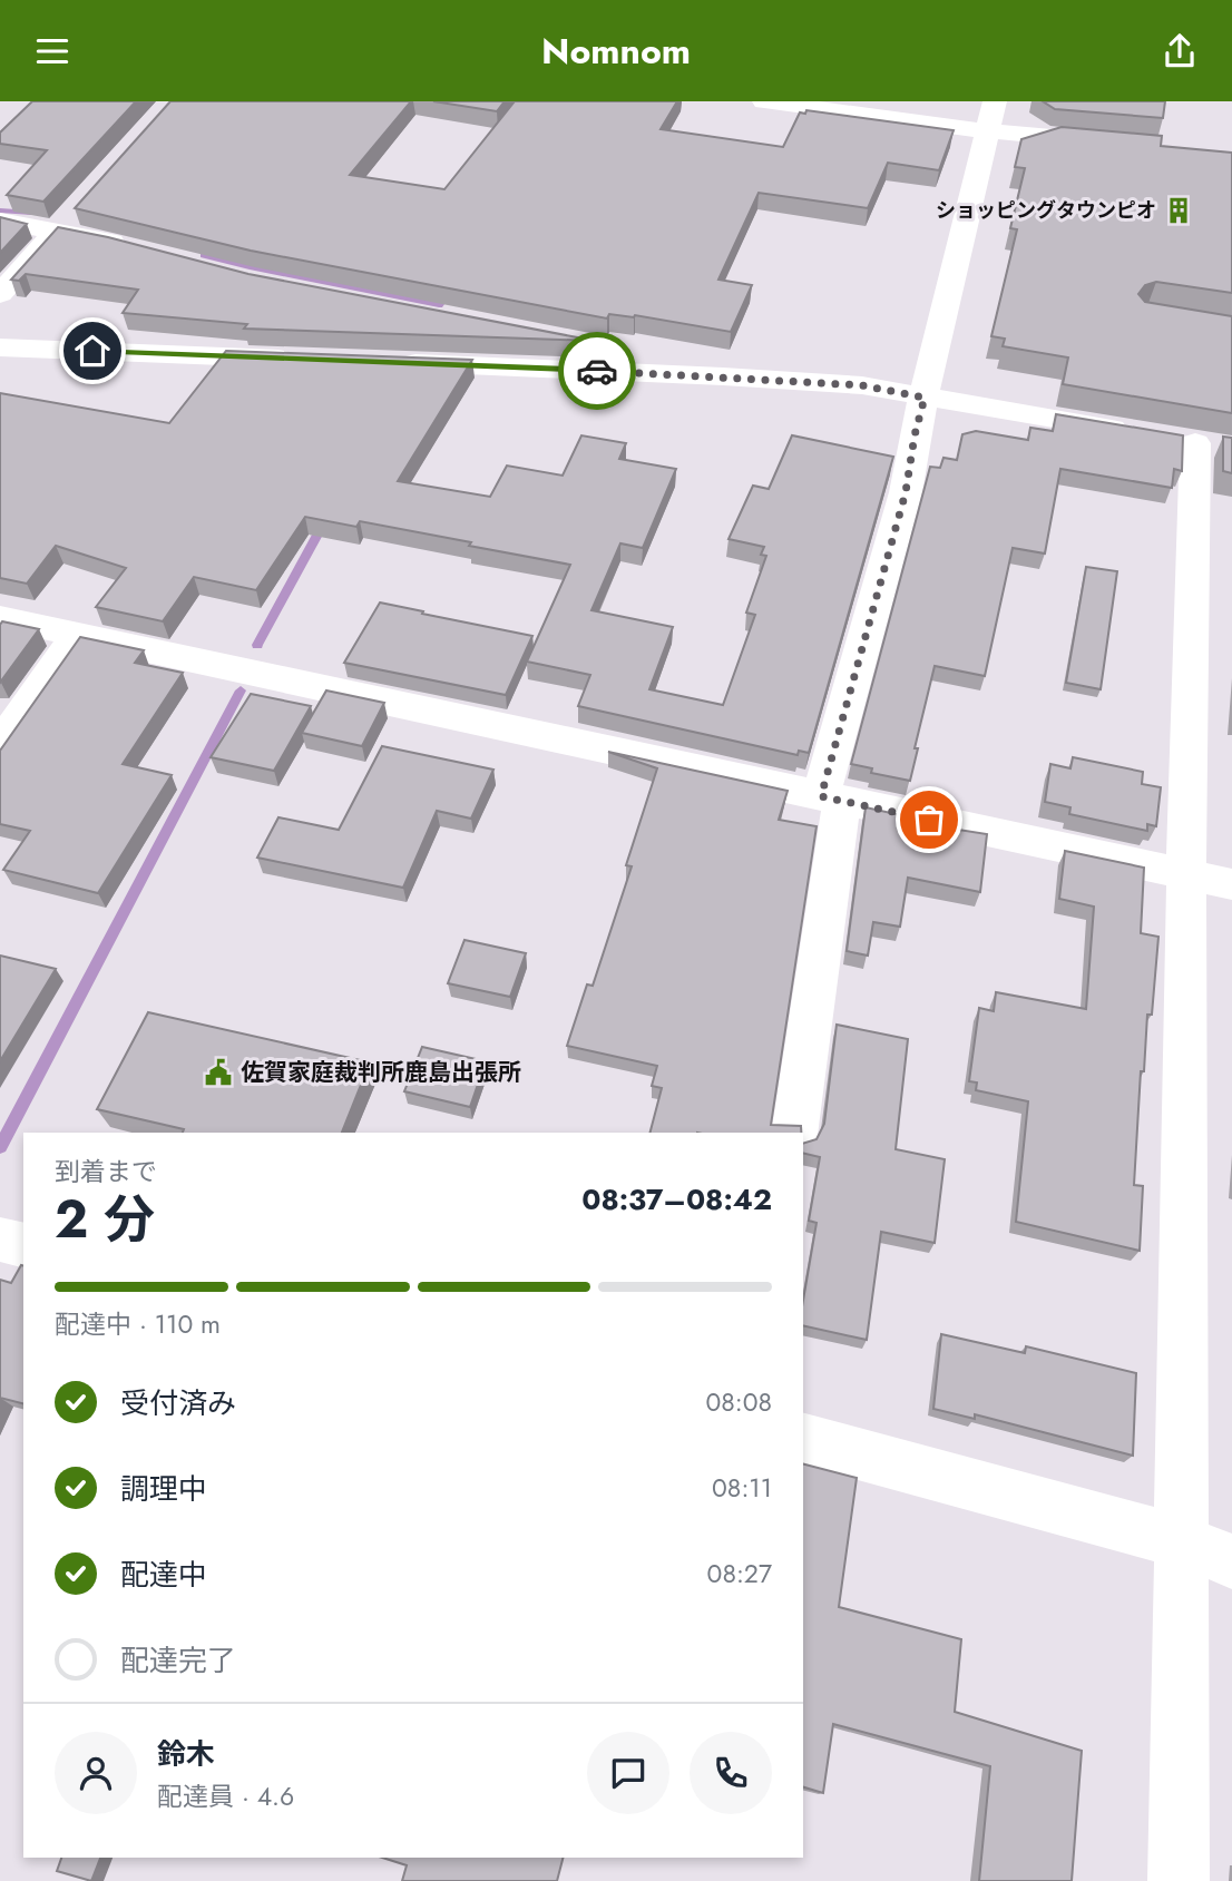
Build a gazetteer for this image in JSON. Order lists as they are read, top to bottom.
{
  "places": {
    "building": ["ショッピングタウンピオ"],
    "public building": ["佐賀家庭裁判所鹿島出張所"]
  },
  "page": {
    "header": "Nomnom",
    "heading": ["2 分", "到着まで", "08:37–08:42"],
    "panel": ["鈴木", "配達員 · 4.6"],
    "bar": "配達中 · 110 m",
    "list": [
      ["受付済み", "08:08"],
      ["調理中", "08:11"],
      ["配達中", "08:27"],
      "配達完了"
    ]
  }
}
